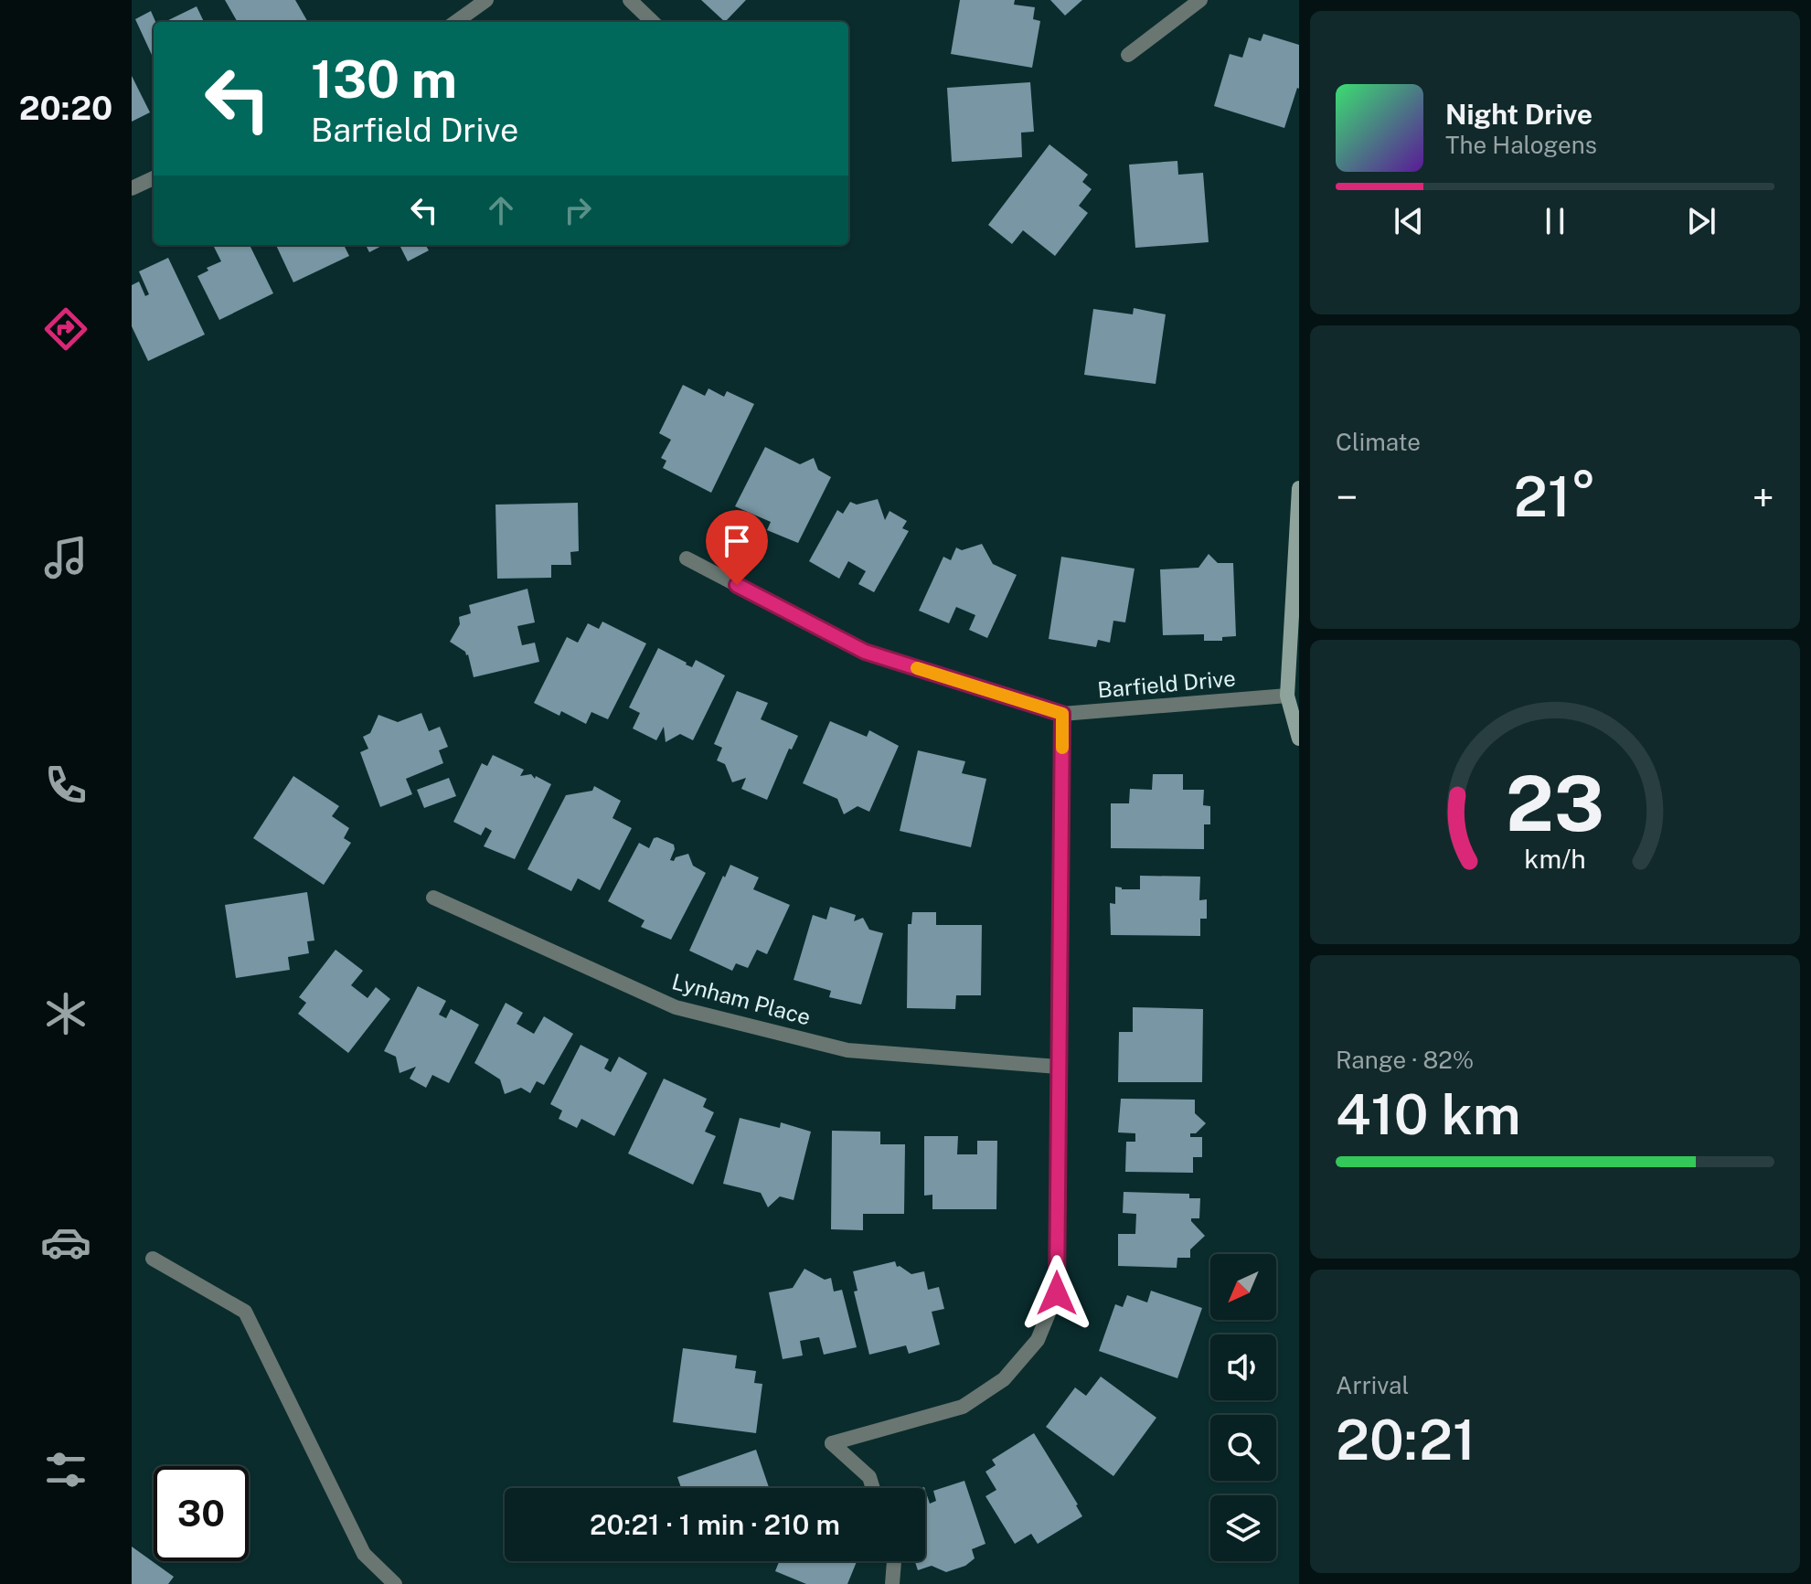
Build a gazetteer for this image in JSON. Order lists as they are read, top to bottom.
{
  "streets": {
    "street": ["Barfield Drive", "Lynham Place"]
  },
  "north": "bottom left",
  "page": {
    "tabs": "20:20",
    "turn": ["130 m", "Barfield Drive"],
    "song": ["Night Drive", "The Halogens"],
    "tile": [
      "Climate",
      ["Range · 82%", "410 km"],
      ["Arrival", "20:21"]
    ],
    "heat": ["−", "21°", "+"],
    "limit": "30",
    "trip": "20:21 · 1 min · 210 m",
    "gauge": ["23", "km/h"]
  }
}
